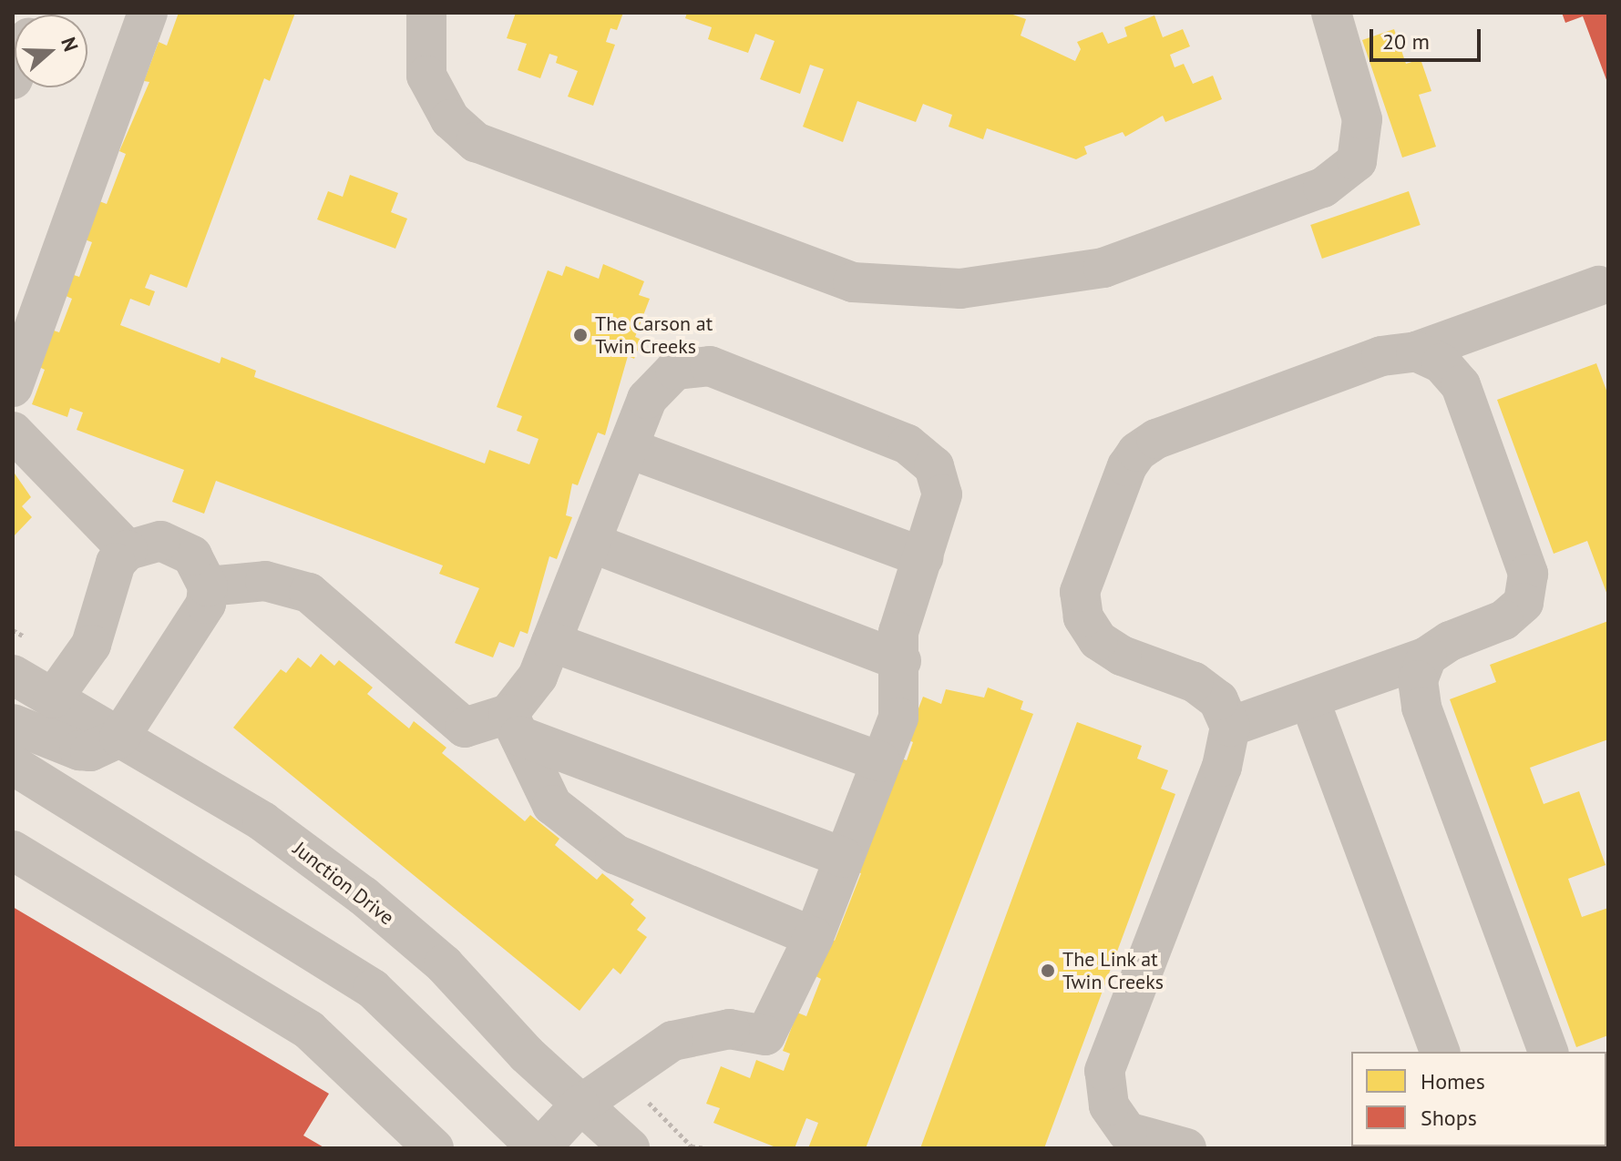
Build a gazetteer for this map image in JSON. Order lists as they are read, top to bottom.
{
  "streets": {
    "street": ["Junction Drive"]
  },
  "places": ["The Carson at Twin Creeks", "The Link at Twin Creeks"],
  "legend": ["Homes", "Shops"],
  "scale_bar": "20 m",
  "north": "right"
}
